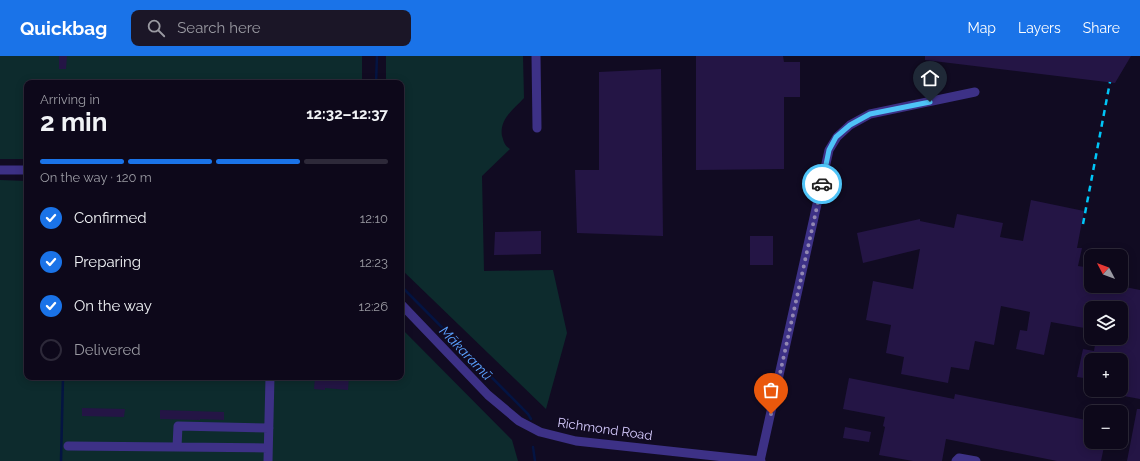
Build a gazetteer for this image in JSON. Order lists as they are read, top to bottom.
{
  "streets": {
    "street": ["Richmond Road"]
  },
  "water": ["Mākaramū"],
  "north": "top left",
  "page": {
    "header": "Quickbag",
    "search": "Search here",
    "nav": ["Map", "Layers", "Share"],
    "heading": ["2 min", "Arriving in", "12:32–12:37"],
    "bar": "On the way · 120 m",
    "list": [
      ["Confirmed", "12:10"],
      ["Preparing", "12:23"],
      ["On the way", "12:26"],
      "Delivered"
    ],
    "map_buttons": ["+", "−"]
  }
}
